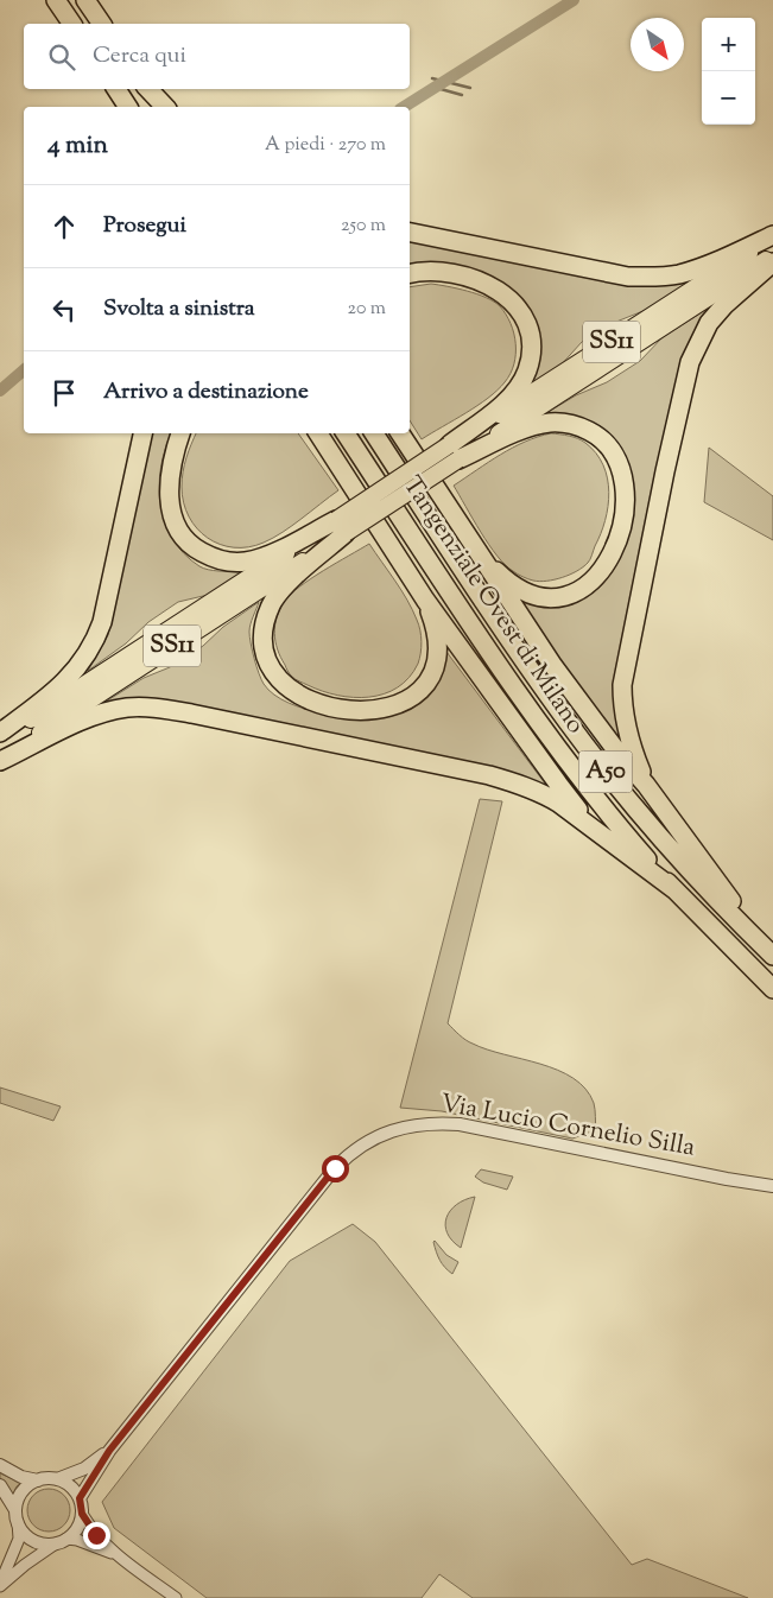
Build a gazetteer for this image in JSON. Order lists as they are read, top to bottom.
{
  "streets": {
    "highway": ["SS11", "Tangenziale Ovest di Milano", "A50"],
    "street": ["Via Lucio Cornelio Silla"]
  },
  "north": "bottom right",
  "page": {
    "map_buttons": ["+", "−"],
    "search": "Cerca qui",
    "heading": ["4 min", "A piedi · 270 m"],
    "list": [
      ["Prosegui", "250 m"],
      ["Svolta a sinistra", "20 m"],
      "Arrivo a destinazione"
    ]
  }
}
